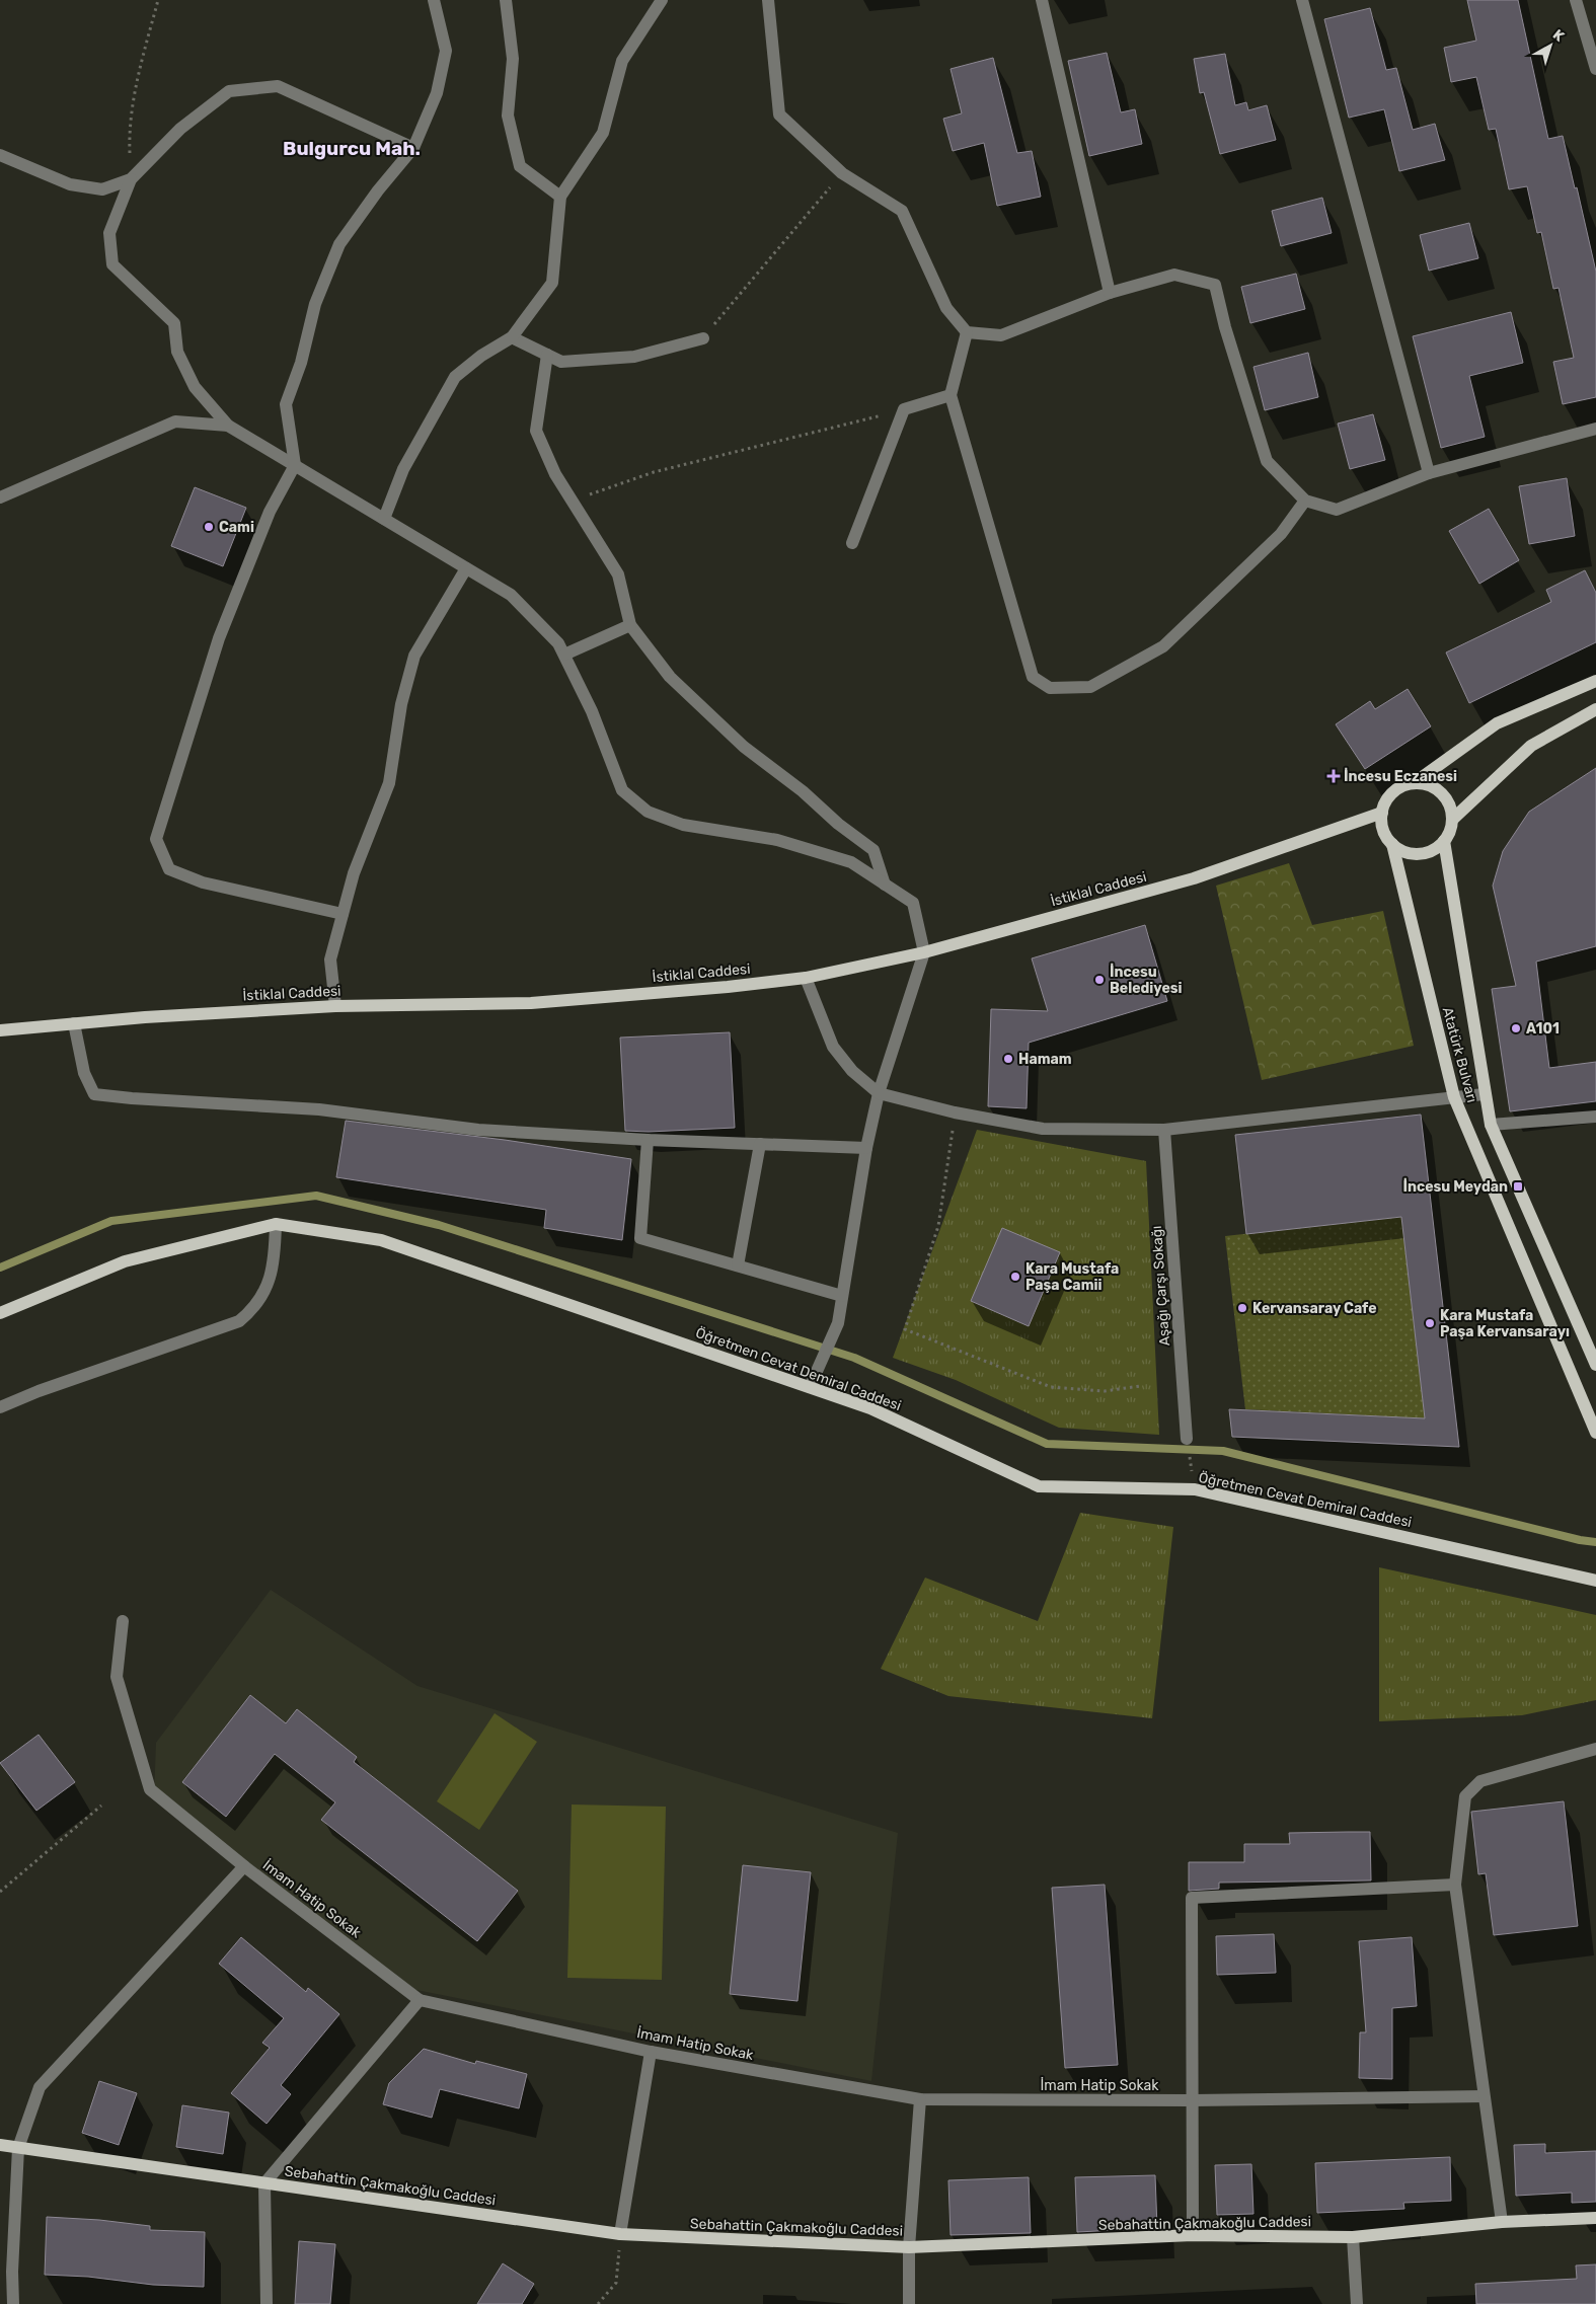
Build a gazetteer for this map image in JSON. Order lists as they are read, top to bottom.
{
  "streets": {
    "main road": [
      "İstiklal Caddesi",
      "Atatürk Bulvarı",
      "Öğretmen Cevat Demiral Caddesi",
      "Sebahattin Çakmakoğlu Caddesi"
    ],
    "street": ["Aşağı Çarşı Sokağı", "İmam Hatip Sokak"]
  },
  "crossings": [
    ["İstiklal Caddesi", "Atatürk Bulvarı"]
  ],
  "districts": ["Bulgurcu Mah."],
  "places": {
    "other": [
      "Cami",
      "İncesu Belediyesi",
      "A101",
      "Hamam",
      "Kara Mustafa Paşa Camii",
      "Kervansaray Cafe",
      "Kara Mustafa Paşa Kervansarayı"
    ],
    "health": ["İncesu Eczanesi"],
    "transit": ["İncesu Meydan"]
  },
  "north": "top right"
}
